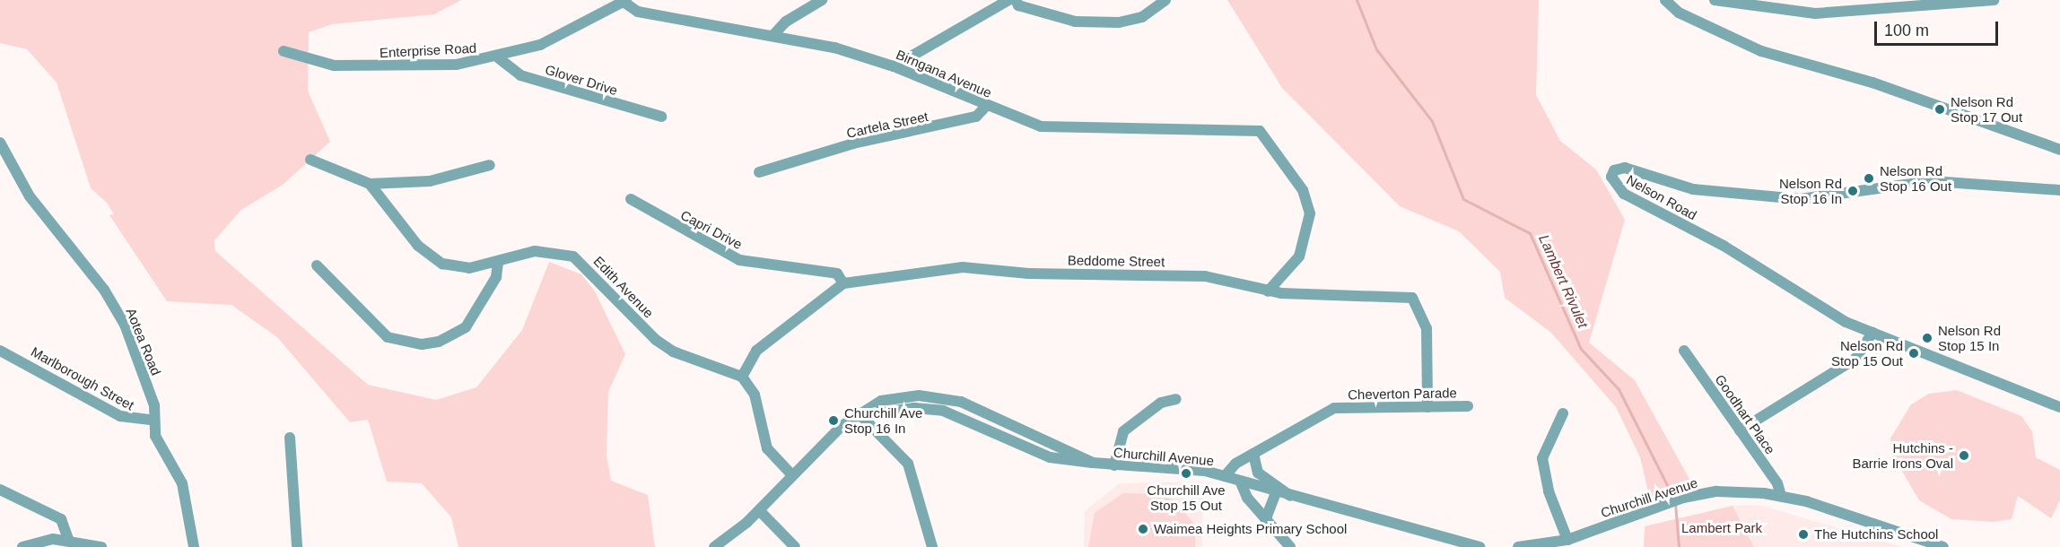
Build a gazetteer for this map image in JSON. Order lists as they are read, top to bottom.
{
  "streets": {
    "street": [
      "Enterprise Road",
      "Birngana Avenue",
      "Glover Drive",
      "Cartela Street",
      "Nelson Road",
      "Capri Drive",
      "Beddome Street",
      "Edith Avenue",
      "Aotea Road",
      "Marlborough Street",
      "Cheverton Parade",
      "Goodhart Place",
      "Churchill Avenue"
    ]
  },
  "crossings": [
    ["Enterprise Road", "Birngana Avenue"],
    ["Enterprise Road", "Glover Drive"],
    ["Birngana Avenue", "Cartela Street"],
    ["Birngana Avenue", "Beddome Street"],
    ["Capri Drive", "Beddome Street"],
    ["Beddome Street", "Cheverton Parade"],
    ["Aotea Road", "Marlborough Street"],
    ["Cheverton Parade", "Churchill Avenue"],
    ["Goodhart Place", "Churchill Avenue"]
  ],
  "water": ["Lambert Rivulet"],
  "parks": ["Lambert Park"],
  "places": [
    "Nelson Rd Stop 17 Out",
    "Nelson Rd Stop 16 Out",
    "Nelson Rd Stop 16 In",
    "Nelson Rd Stop 15 In",
    "Nelson Rd Stop 15 Out",
    "Churchill Ave Stop 16 In",
    "Hutchins - Barrie Irons Oval",
    "Churchill Ave Stop 15 Out",
    "Waimea Heights Primary School",
    "The Hutchins School"
  ],
  "scale_bar": "100 m"
}
